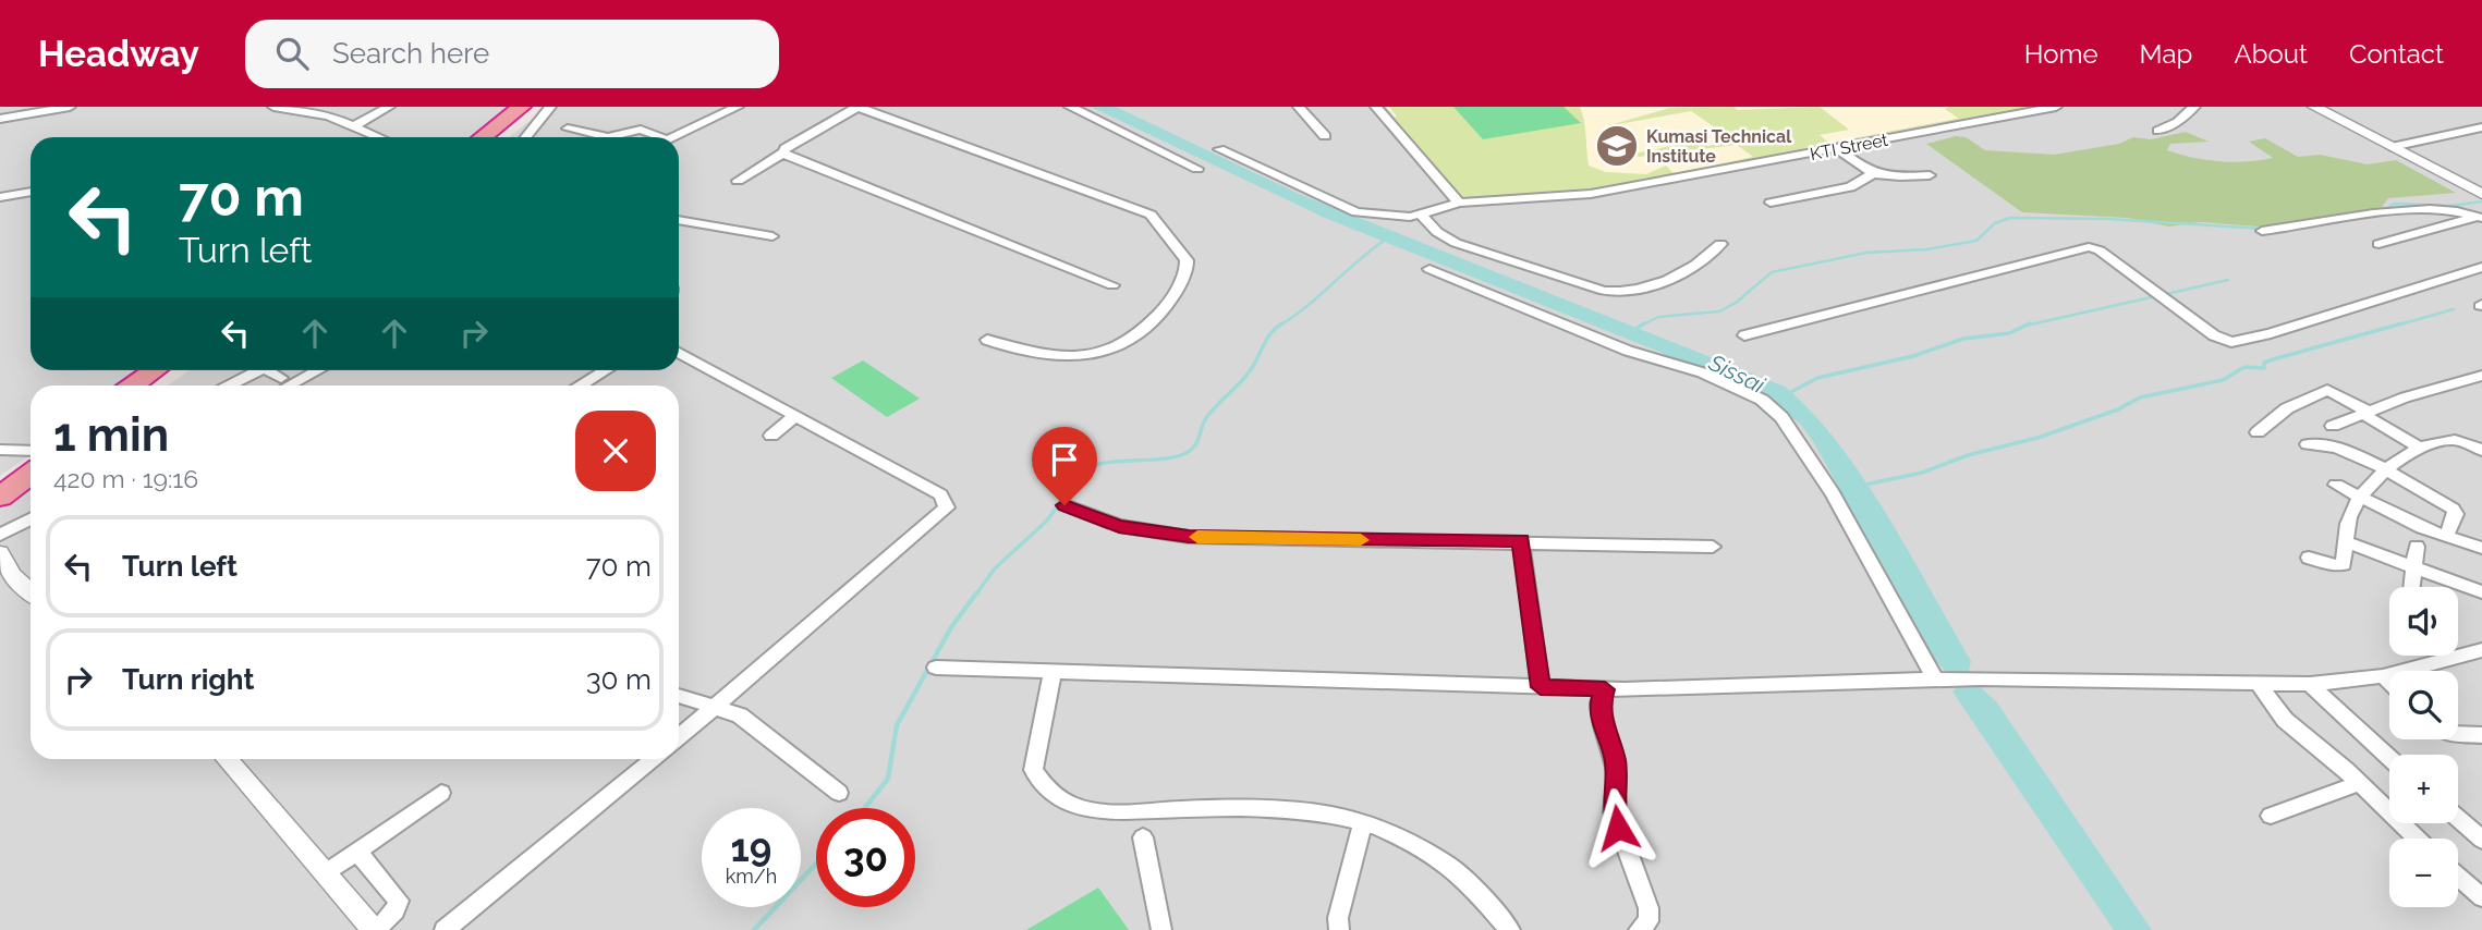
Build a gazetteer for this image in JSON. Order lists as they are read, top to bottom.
{
  "streets": {
    "street": ["KTI Street"]
  },
  "water": ["Sissai"],
  "places": {
    "school or university": ["Kumasi Technical Institute"]
  },
  "page": {
    "header": "Headway",
    "search": "Search here",
    "nav": [
      "Home",
      "Map",
      "About",
      "Contact"
    ],
    "turn": ["70 m", "Turn left"],
    "heading": ["1 min", "420 m · 19:16"],
    "list": [
      {
        "name": "Turn left",
        "value": "70 m"
      },
      {
        "name": "Turn right",
        "value": "30 m"
      }
    ],
    "map_buttons": ["+", "−"],
    "speed": "19 km/h",
    "limit": "30"
  }
}
